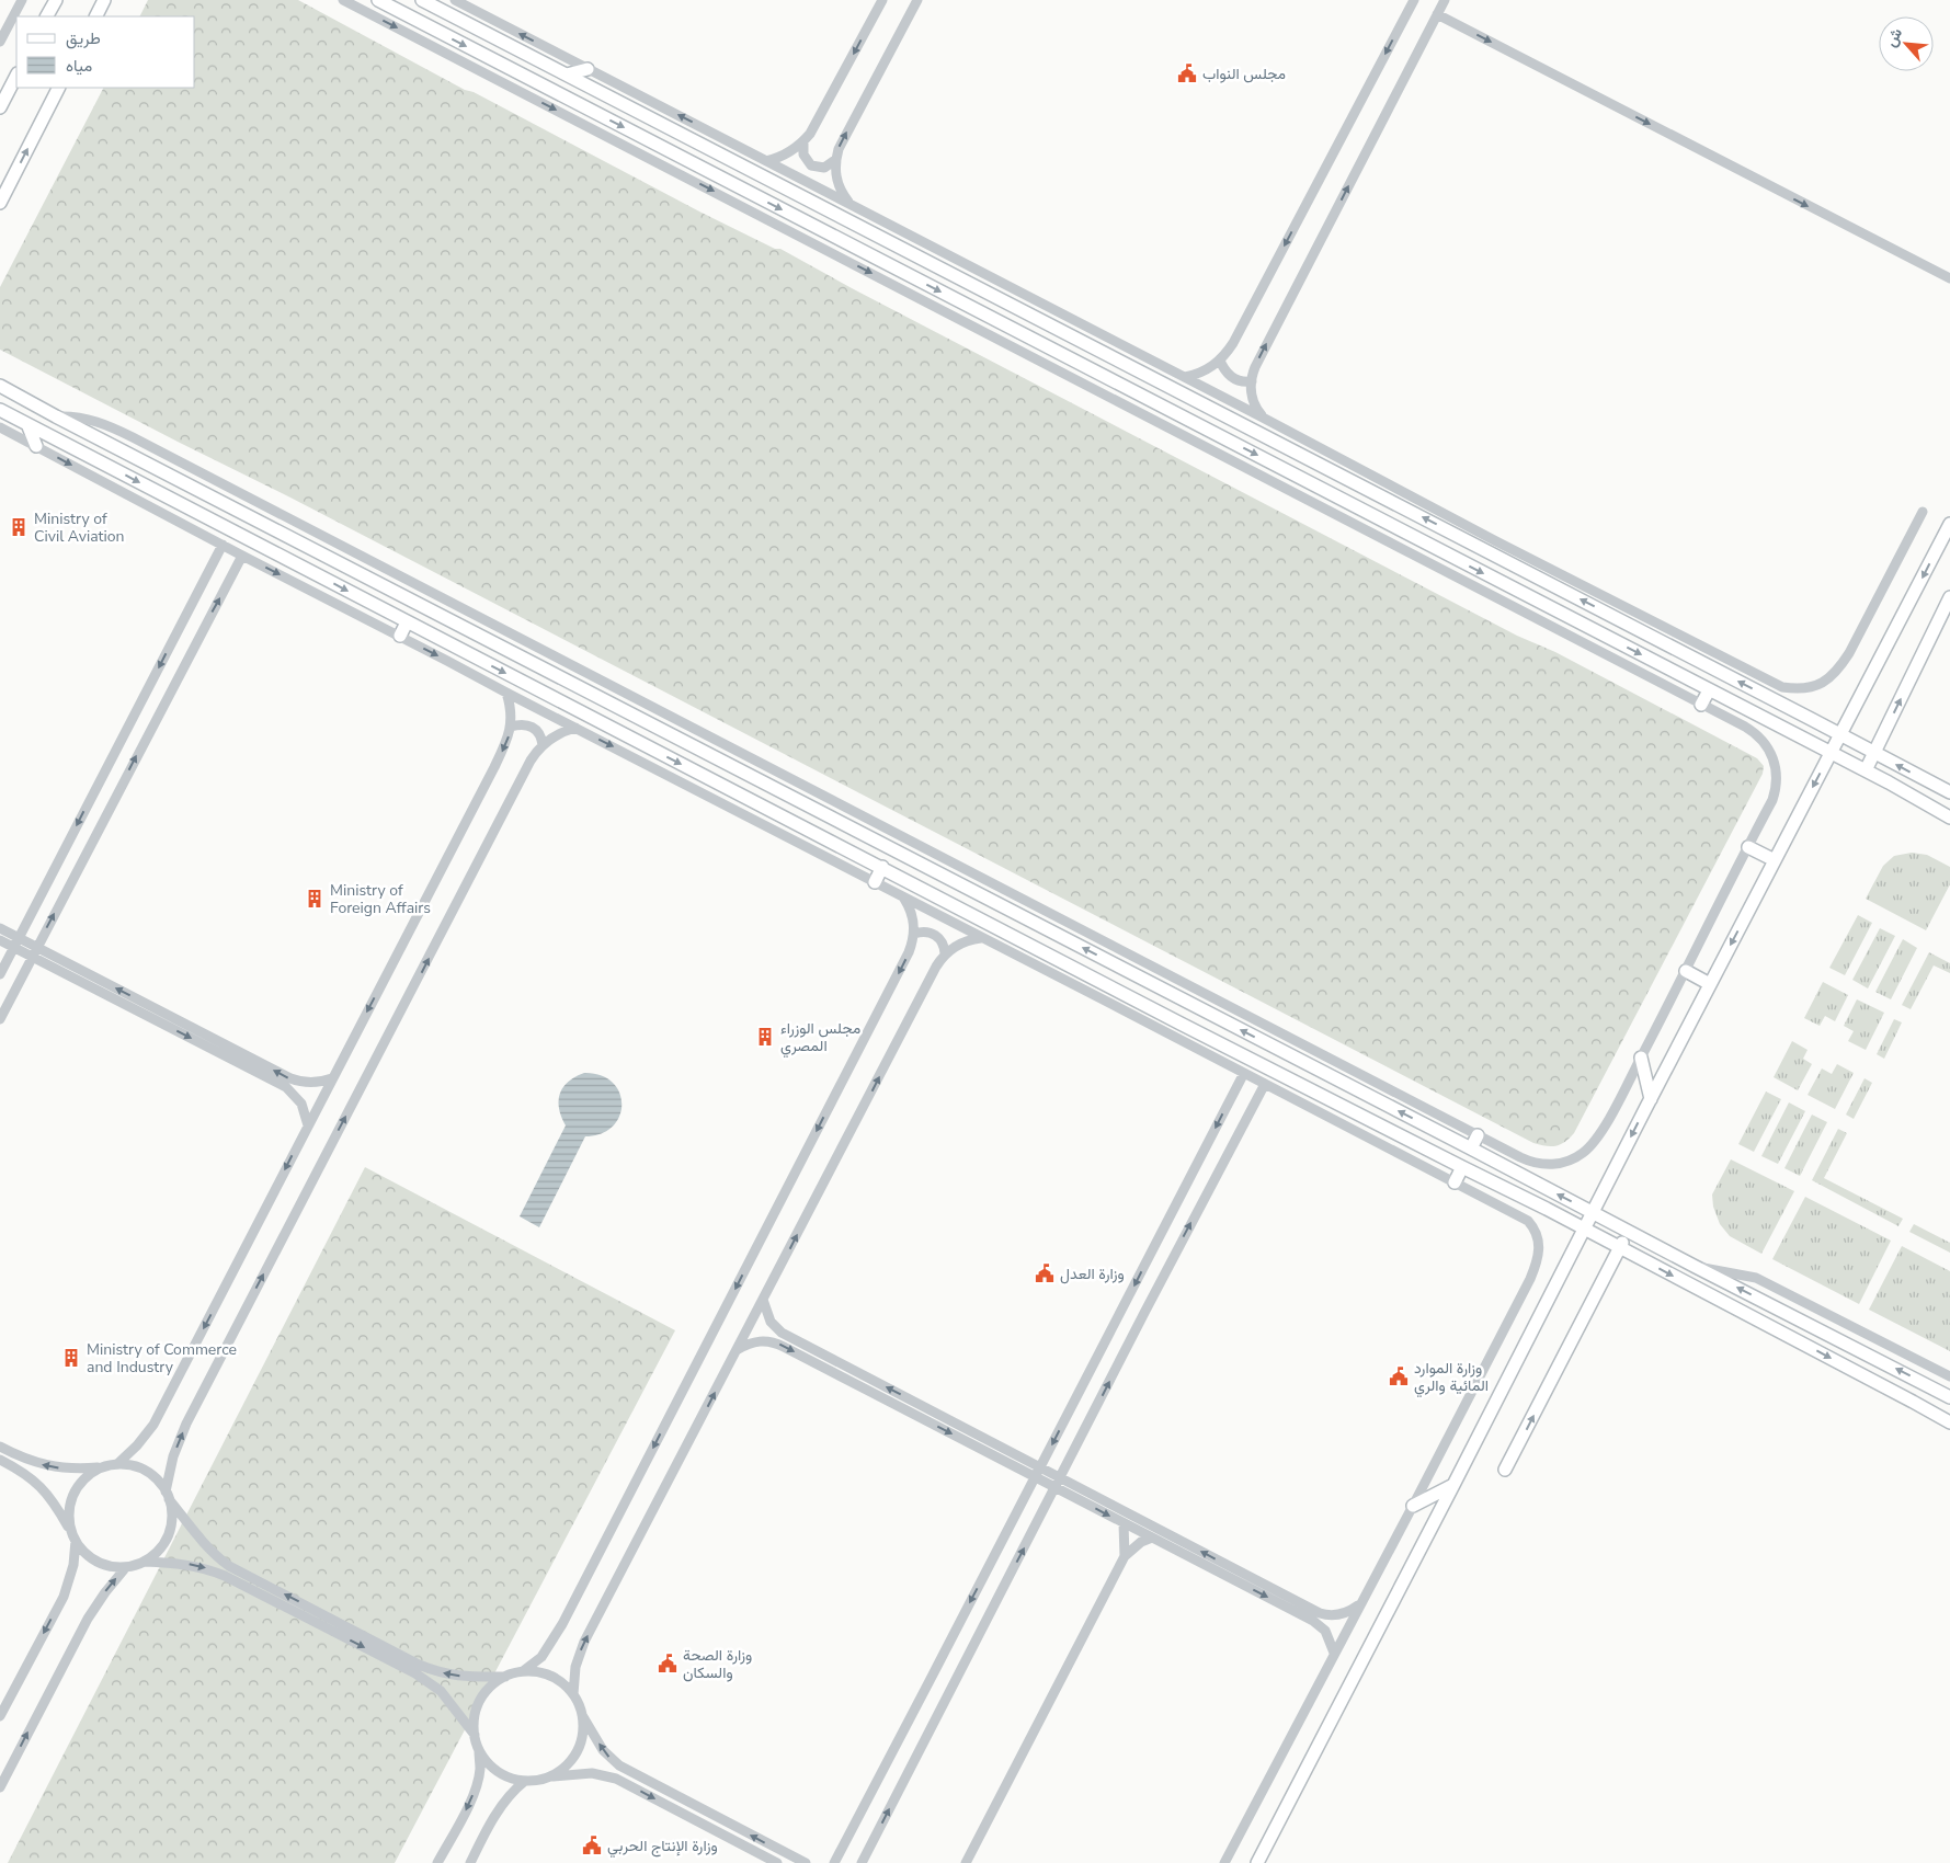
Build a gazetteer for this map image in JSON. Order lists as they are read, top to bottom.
{
  "places": {
    "public building": [
      "مجلس النواب",
      "وزارة العدل",
      "وزارة الموارد المائية والري",
      "وزارة الصحة والسكان",
      "وزارة الإنتاج الحربي"
    ],
    "building": [
      "Ministry of Civil Aviation",
      "Ministry of Foreign Affairs",
      "مجلس الوزراء المصري",
      "Ministry of Commerce and Industry"
    ]
  },
  "legend": ["طريق", "مياه"],
  "north": "top left"
}
